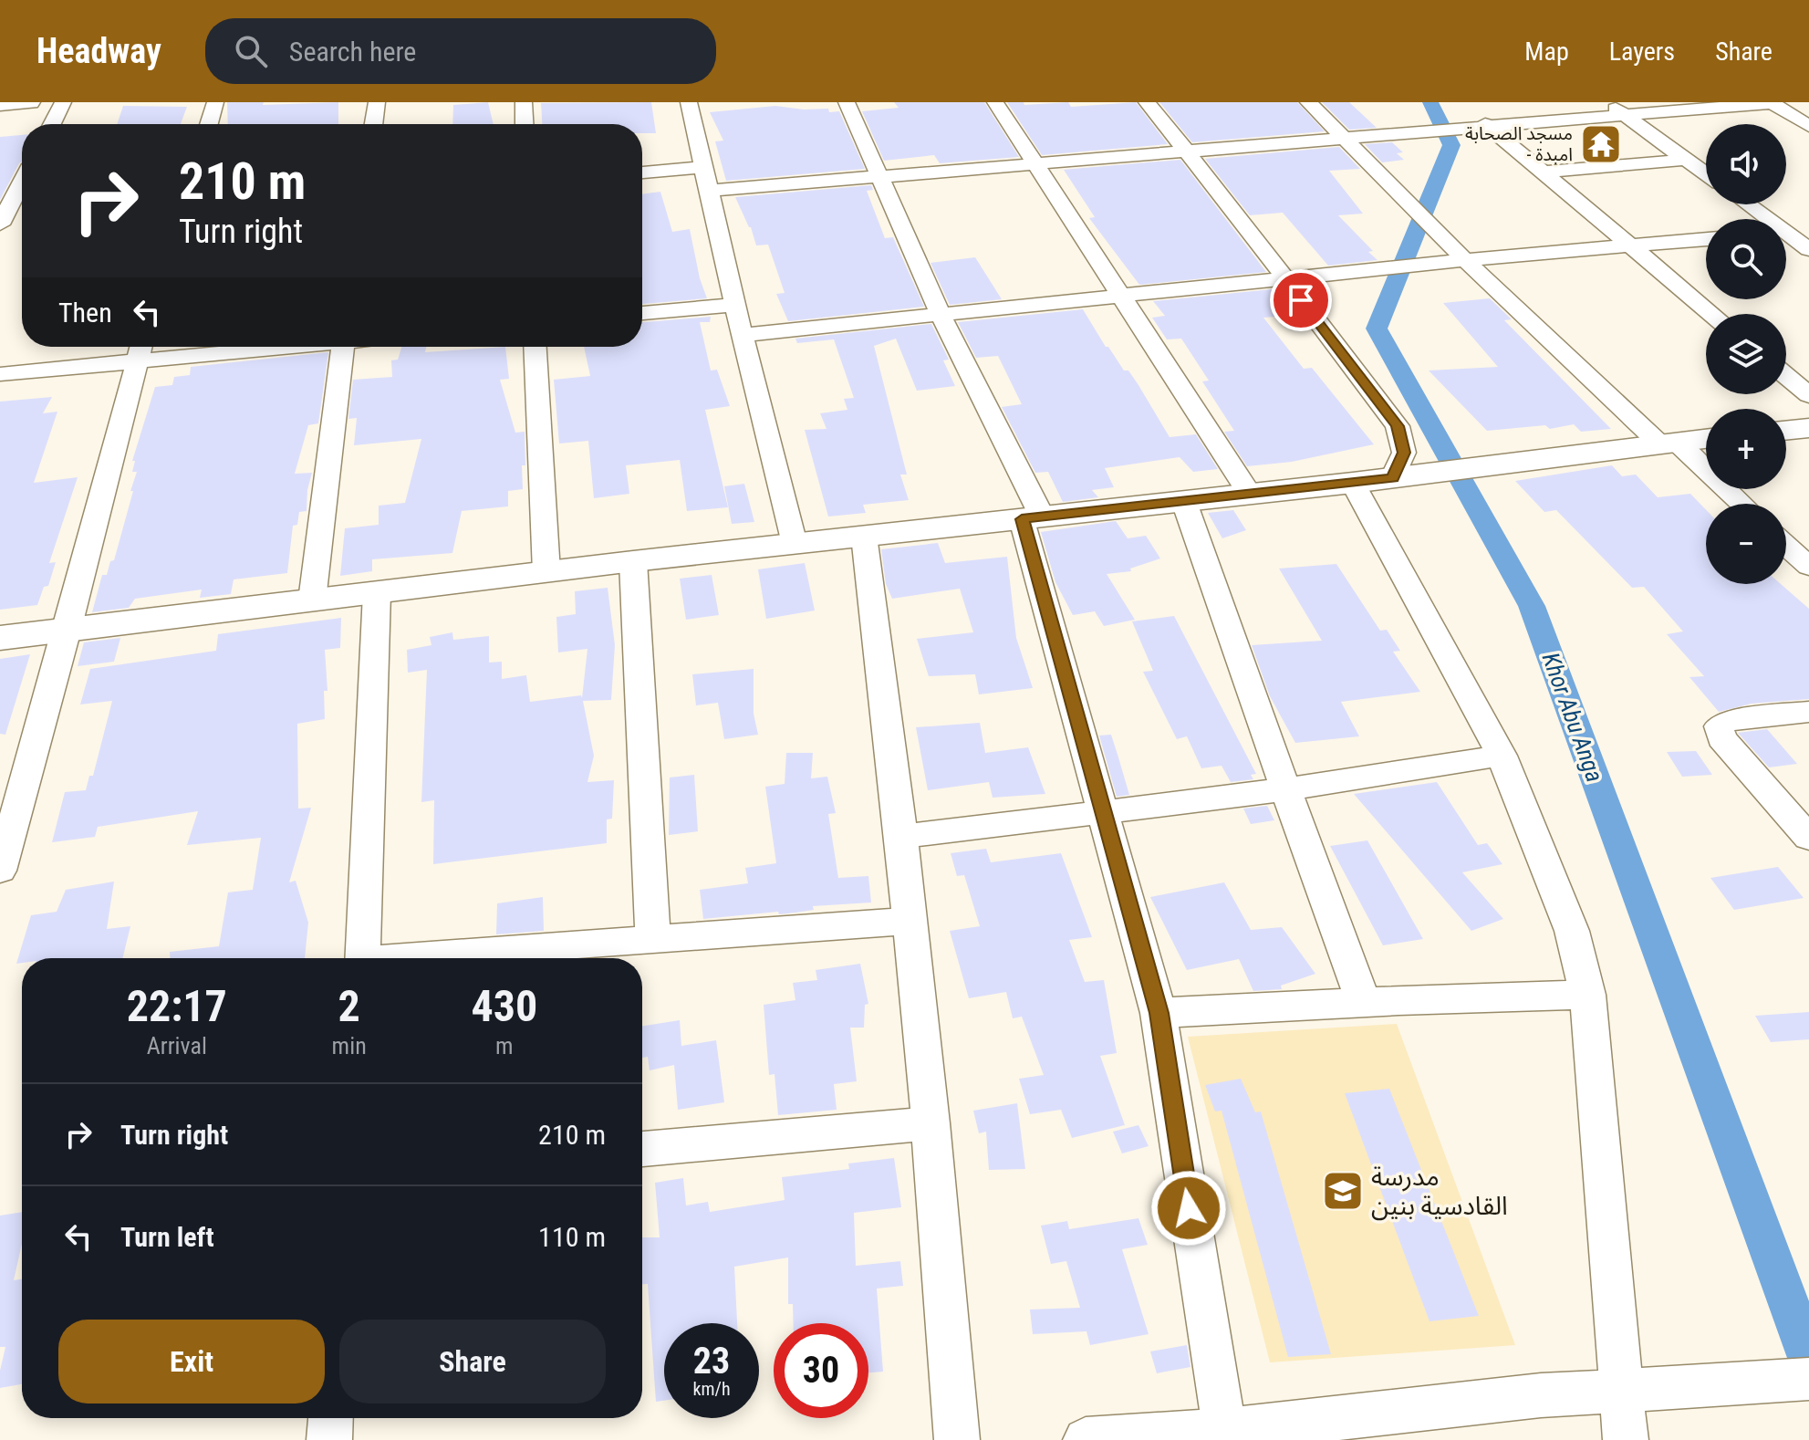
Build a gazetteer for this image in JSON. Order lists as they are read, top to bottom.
{
  "water": ["Khor Abu Anga"],
  "places": {
    "temple": ["مسجد الصحابة - امبدة"],
    "school or university": ["مدرسة القادسية بنين"]
  },
  "page": {
    "header": "Headway",
    "search": "Search here",
    "nav": ["Map", "Layers", "Share"],
    "map_buttons": ["+", "−"],
    "turn": ["210 m", "Turn right"],
    "then": "Then",
    "eta": [
      "22:17",
      "Arrival",
      "2",
      "min",
      "430",
      "m"
    ],
    "list": [
      {
        "name": "Turn right",
        "value": "210 m"
      },
      {
        "name": "Turn left",
        "value": "110 m"
      }
    ],
    "buttons": ["Exit", "Share"],
    "speed": "23 km/h",
    "limit": "30"
  }
}
